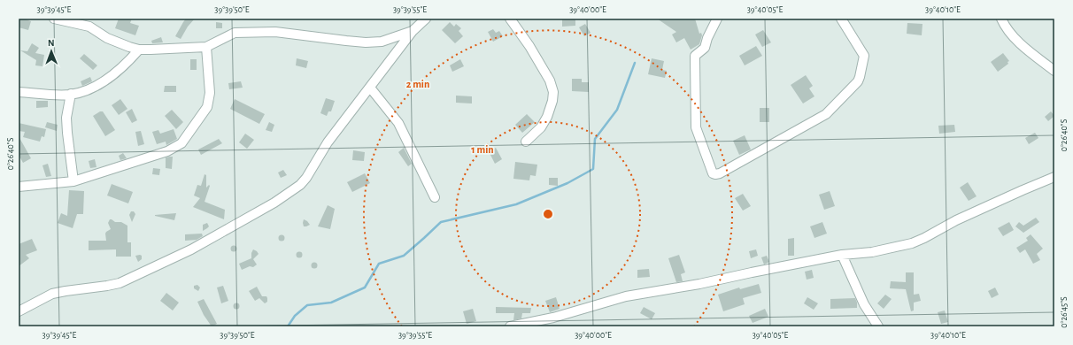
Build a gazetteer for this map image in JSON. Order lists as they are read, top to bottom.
{
  "north": "top",
  "coordinates": [
    "39°39'45\"E",
    "39°39'50\"E",
    "39°39'55\"E",
    "39°40'00\"E",
    "39°40'05\"E",
    "39°40'10\"E",
    "0°26'40\"S",
    "0°26'45\"S"
  ],
  "rings": ["2 min", "1 min"]
}
